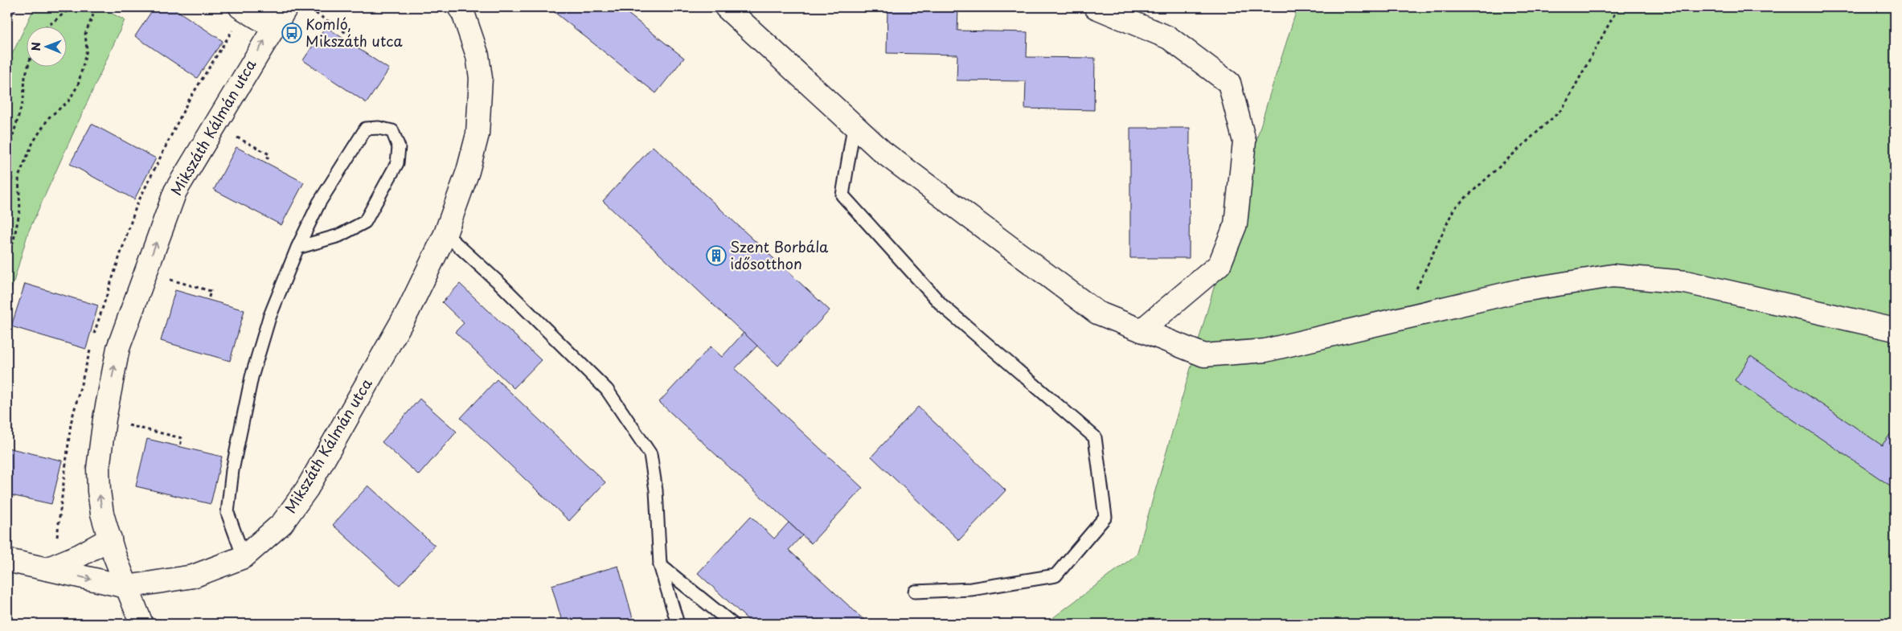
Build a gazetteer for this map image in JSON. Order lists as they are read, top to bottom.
{
  "streets": {
    "street": ["Mikszáth Kálmán utca"]
  },
  "one_way": ["Mikszáth Kálmán utca"],
  "places": {
    "bus stop": ["Komló, Mikszáth utca"],
    "building": ["Szent Borbála idősotthon"]
  },
  "north": "left"
}
